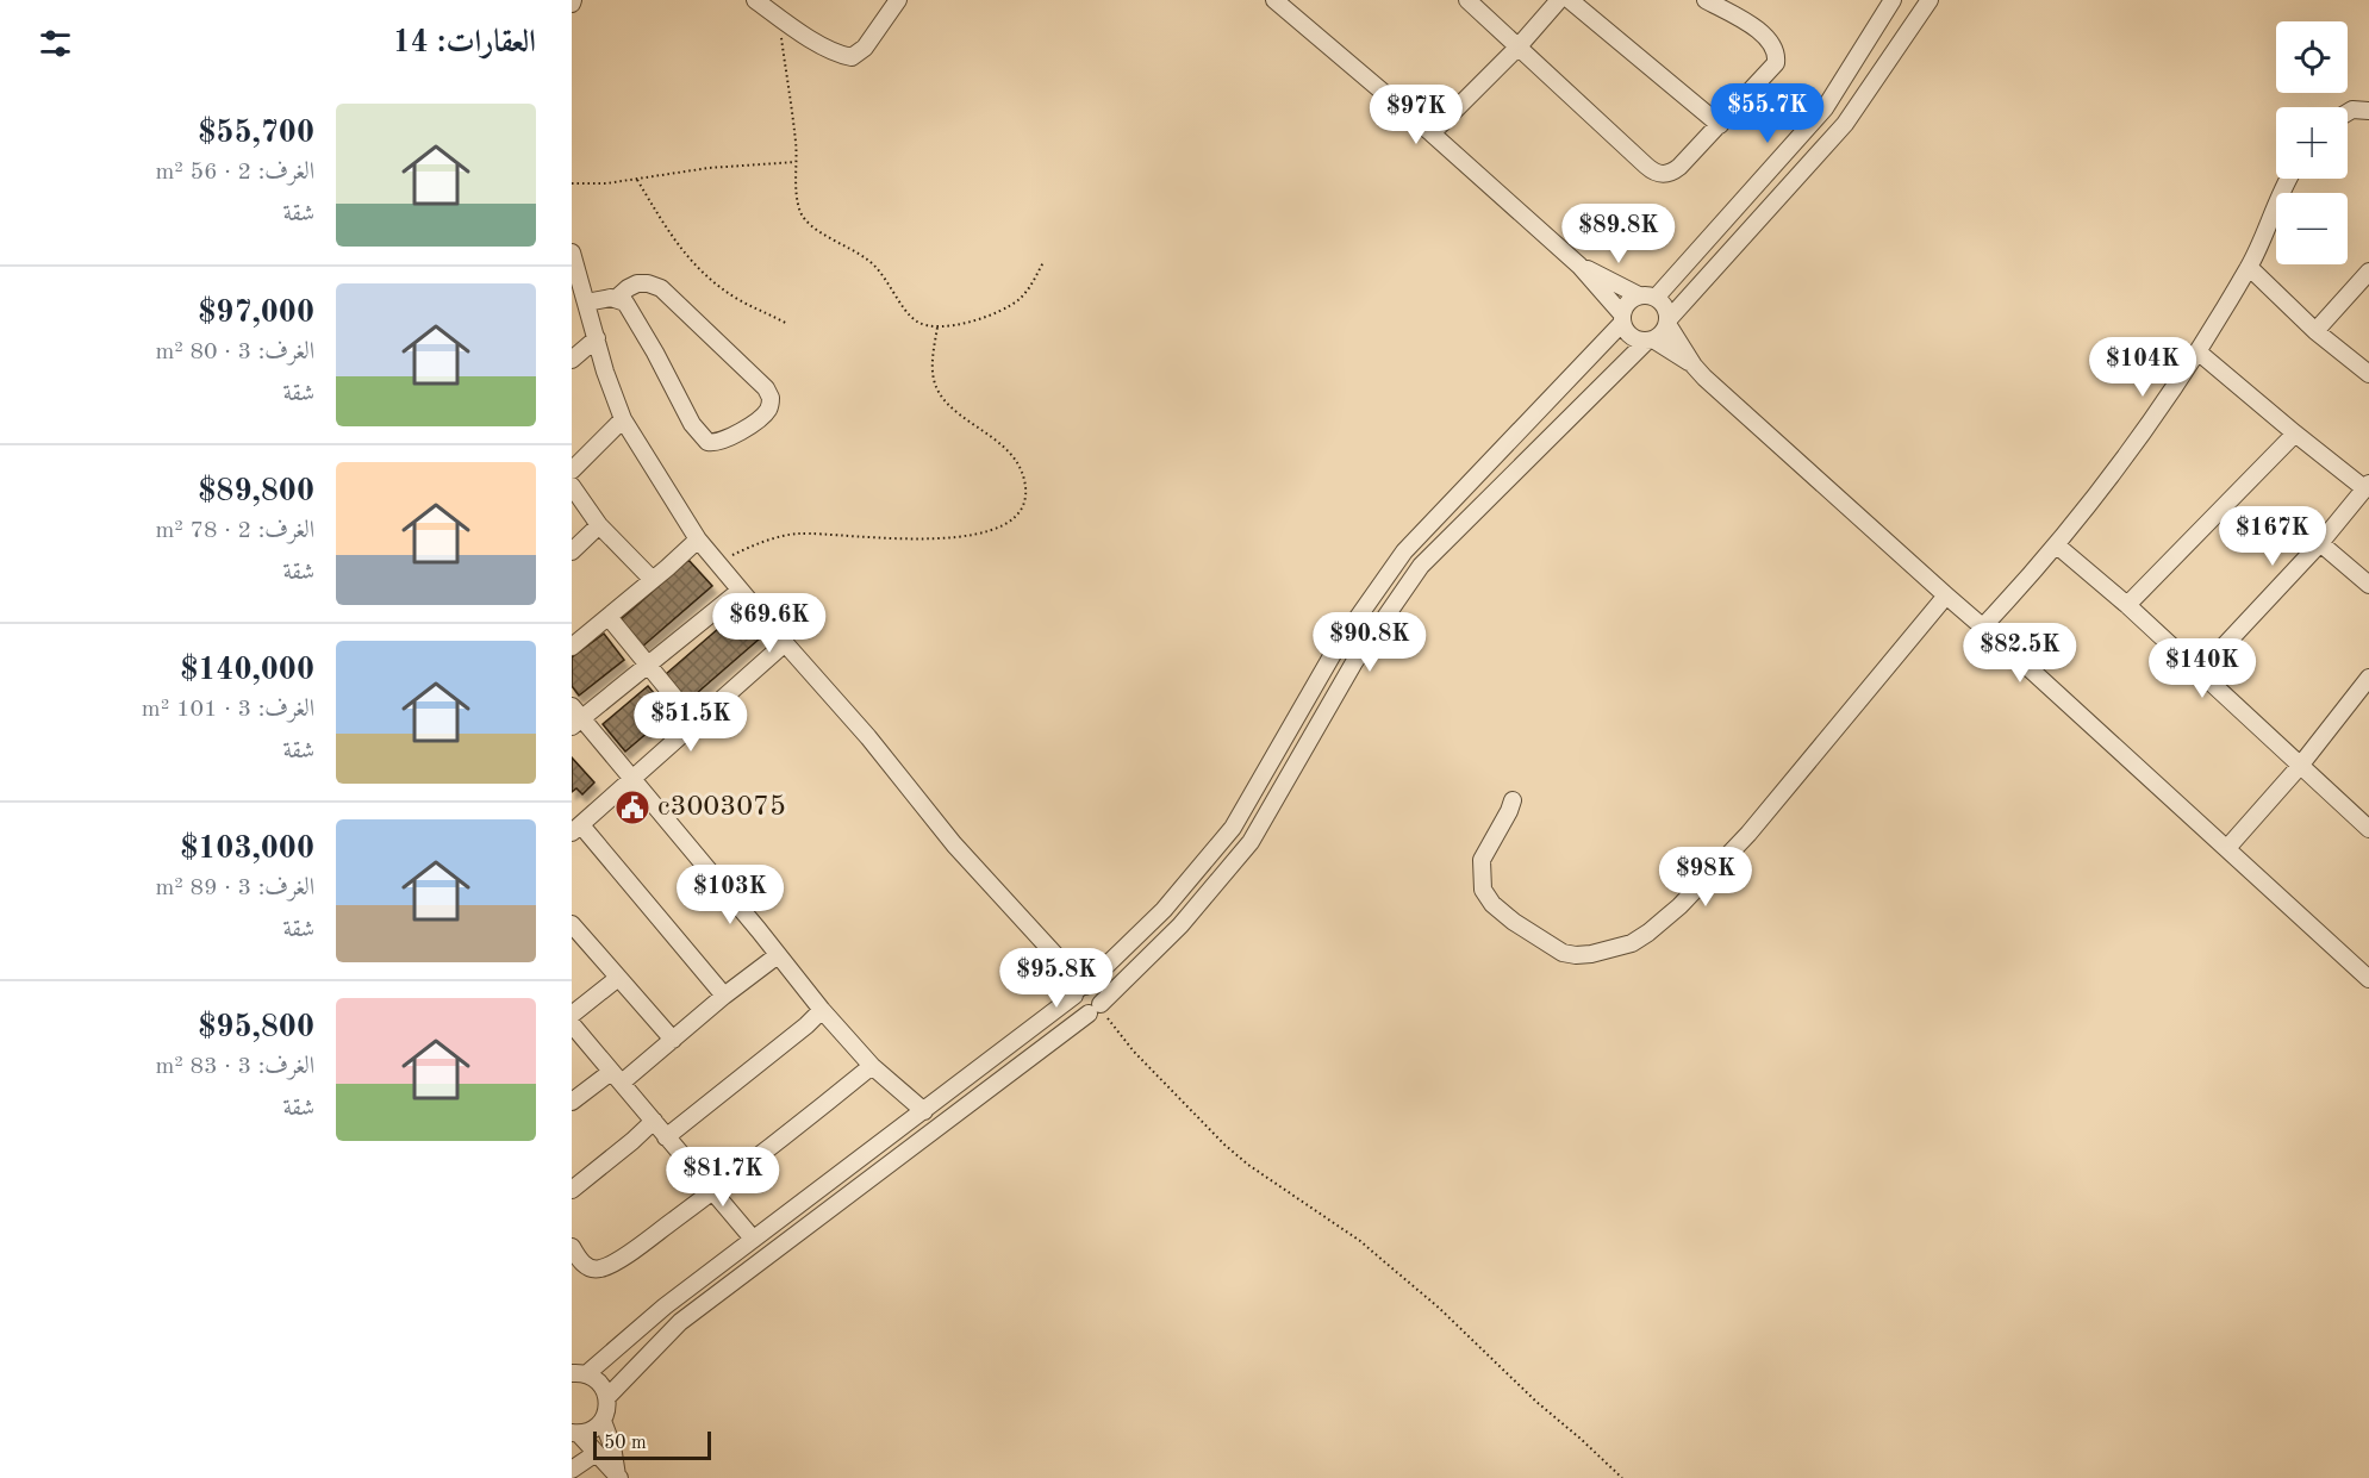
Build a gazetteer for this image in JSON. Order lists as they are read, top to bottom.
{
  "places": {
    "public building": ["c3003075"]
  },
  "scale_bar": "50 m",
  "page": {
    "heading": "العقارات: 14",
    "map_buttons": ["+", "−"],
    "price": [
      "$55.7K",
      "$97K",
      "$89.8K",
      "$104K",
      "$167K",
      "$69.6K",
      "$90.8K",
      "$82.5K",
      "$140K",
      "$51.5K",
      "$98K",
      "$103K",
      "$95.8K",
      "$81.7K"
    ],
    "list": [
      {
        "name": "$55,700",
        "note": "الغرف: 2 · 56 m² · شقة"
      },
      {
        "name": "$97,000",
        "note": "الغرف: 3 · 80 m² · شقة"
      },
      {
        "name": "$89,800",
        "note": "الغرف: 2 · 78 m² · شقة"
      },
      {
        "name": "$140,000",
        "note": "الغرف: 3 · 101 m² · شقة"
      },
      {
        "name": "$103,000",
        "note": "الغرف: 3 · 89 m² · شقة"
      },
      {
        "name": "$95,800",
        "note": "الغرف: 3 · 83 m² · شقة"
      }
    ],
    "scale": "50 m"
  }
}
